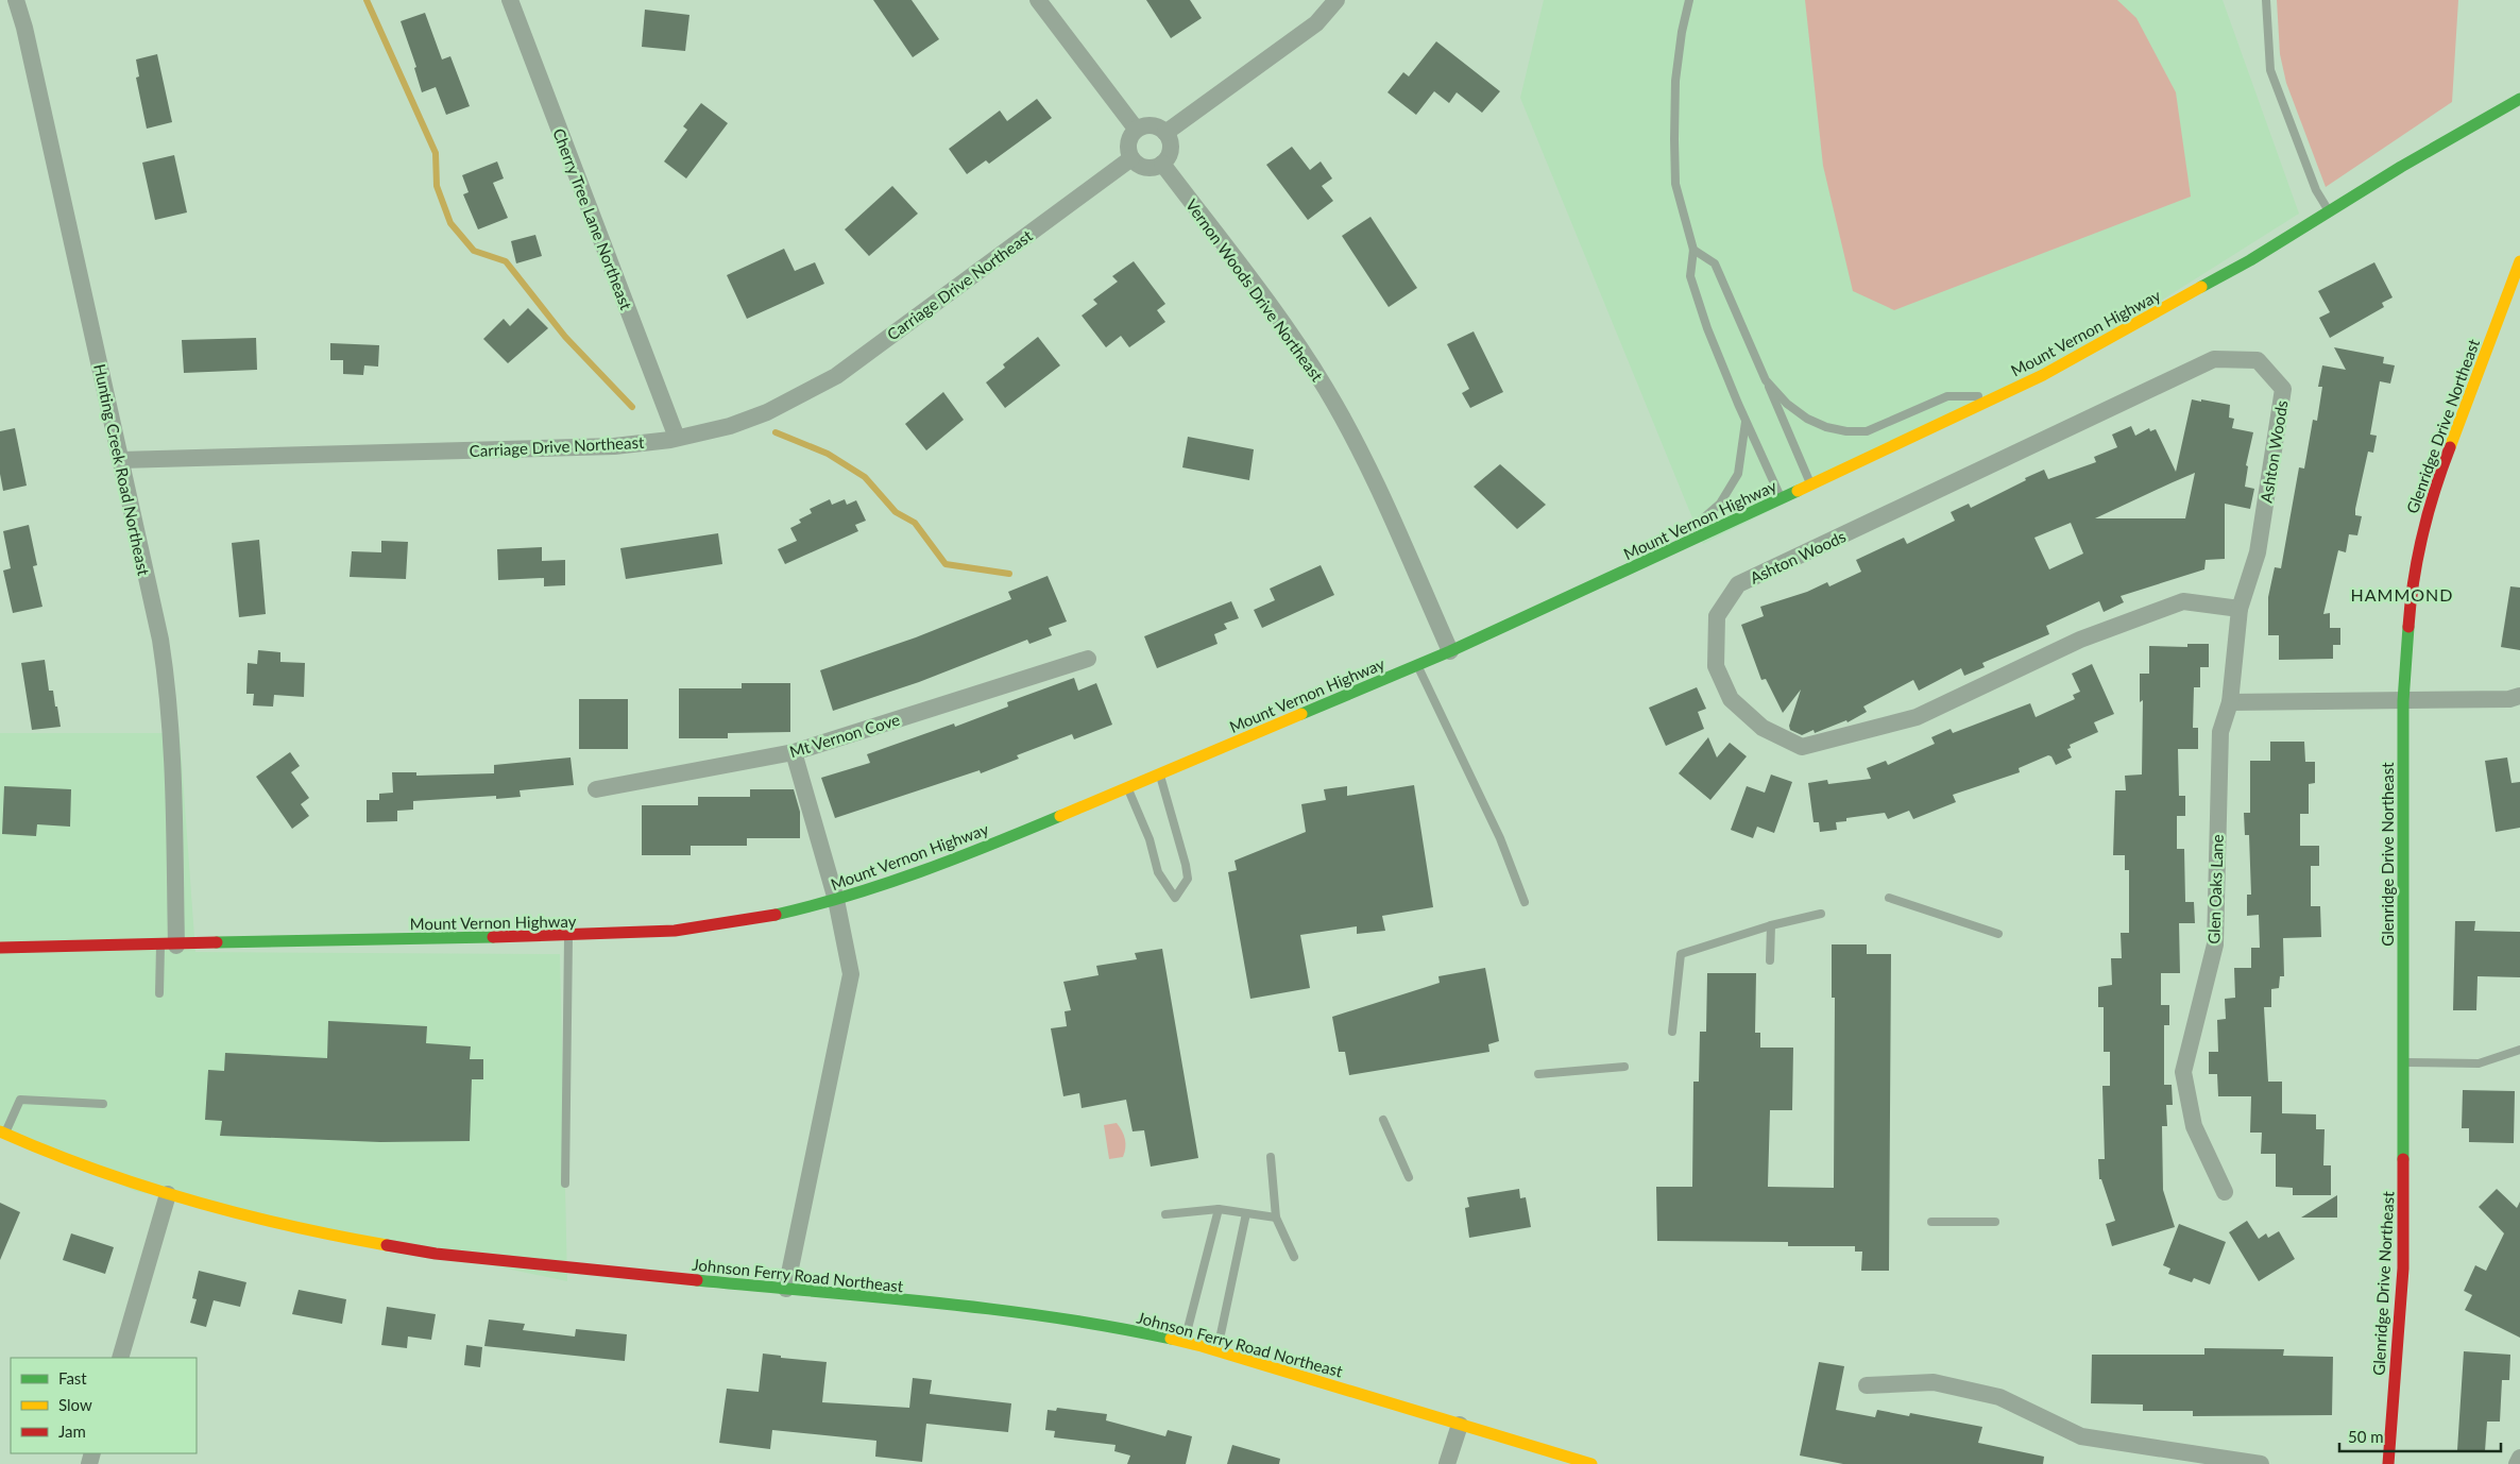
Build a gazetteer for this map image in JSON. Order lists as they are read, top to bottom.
{
  "streets": {
    "street": [
      "Cherry Tree Lane Northeast",
      "Carriage Drive Northeast",
      "Vernon Woods Drive Northeast",
      "Mount Vernon Highway",
      "Glenridge Drive Northeast",
      "Ashton Woods",
      "Hunting Creek Road Northeast",
      "Mt Vernon Cove",
      "Glen Oaks Lane",
      "Johnson Ferry Road Northeast"
    ]
  },
  "crossings": [
    ["Cherry Tree Lane Northeast", "Carriage Drive Northeast"],
    ["Carriage Drive Northeast", "Vernon Woods Drive Northeast"],
    ["Carriage Drive Northeast", "Hunting Creek Road Northeast"],
    ["Vernon Woods Drive Northeast", "Mount Vernon Highway"],
    ["Mount Vernon Highway", "Hunting Creek Road Northeast"],
    ["Ashton Woods", "Glen Oaks Lane"]
  ],
  "districts": ["HAMMOND"],
  "legend": ["Fast", "Slow", "Jam"],
  "scale_bar": "50 m"
}
